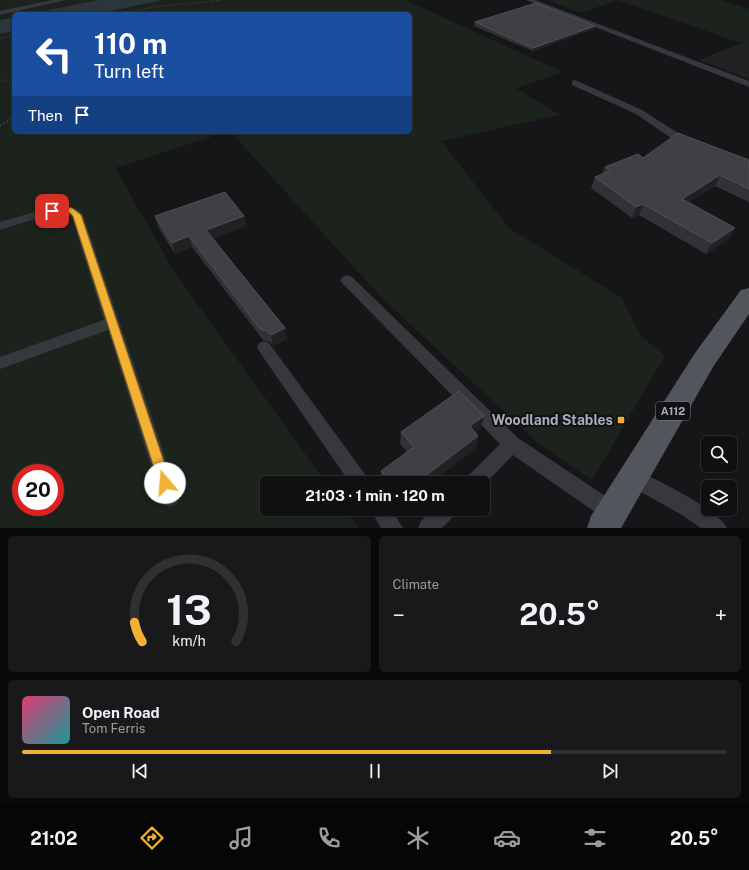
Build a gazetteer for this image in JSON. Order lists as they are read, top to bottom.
{
  "streets": {
    "main road": ["A112"]
  },
  "places": {
    "transit": ["Woodland Stables"]
  },
  "page": {
    "turn": ["110 m", "Turn left"],
    "then": "Then",
    "limit": "20",
    "trip": "21:03 · 1 min · 120 m",
    "tile": "Climate",
    "heat": ["−", "20.5°", "+"],
    "song": ["Open Road", "Tom Ferris"],
    "tabs": ["21:02", "20.5°"],
    "gauge": ["13", "km/h"]
  }
}
